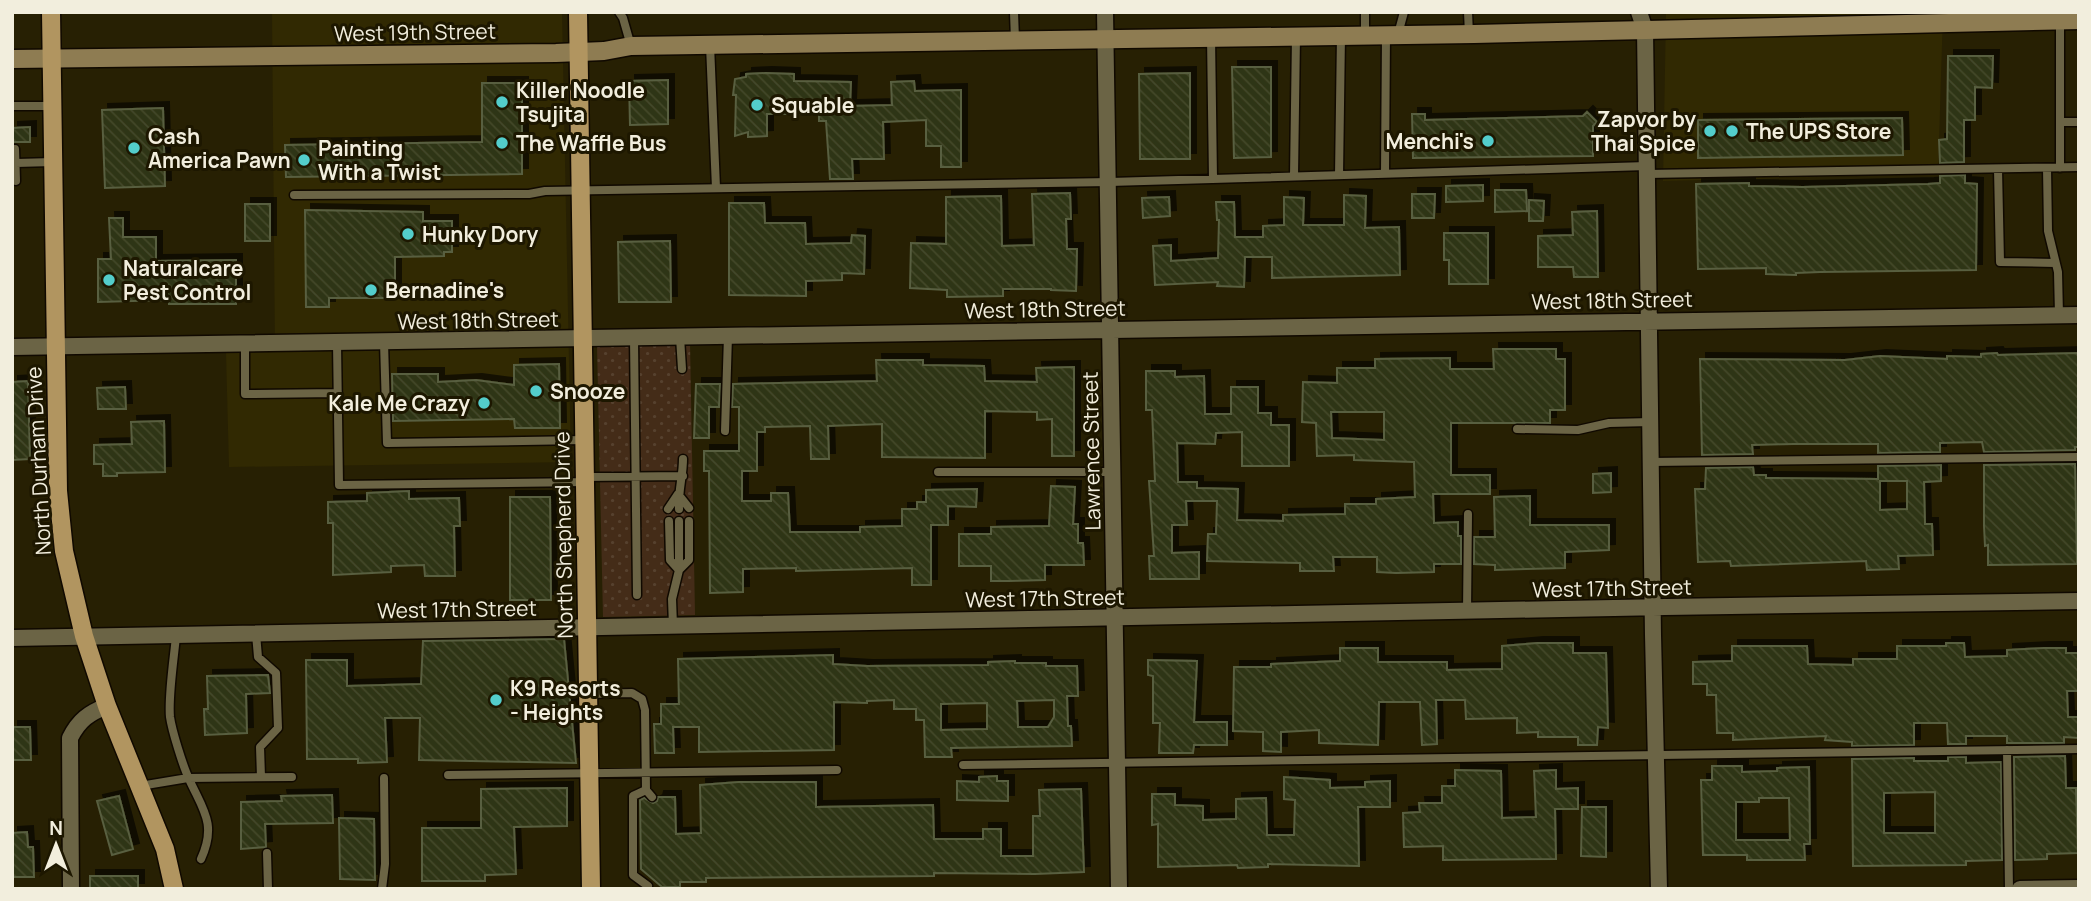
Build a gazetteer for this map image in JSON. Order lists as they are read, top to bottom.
{
  "streets": {
    "main road": ["North Durham Drive", "North Shepherd Drive"],
    "street": [
      "West 19th Street",
      "West 18th Street",
      "Lawrence Street",
      "West 17th Street"
    ]
  },
  "crossings": [
    ["West 19th Street", "Lawrence Street"],
    ["West 19th Street", "North Durham Drive"],
    ["West 19th Street", "North Shepherd Drive"],
    ["West 18th Street", "Lawrence Street"],
    ["West 18th Street", "North Durham Drive"],
    ["West 18th Street", "North Shepherd Drive"],
    ["Lawrence Street", "West 17th Street"],
    ["North Durham Drive", "West 17th Street"],
    ["North Shepherd Drive", "West 17th Street"]
  ],
  "places": [
    "Killer Noodle Tsujita",
    "Squable",
    "Zapvor by Thai Spice",
    "The UPS Store",
    "Menchi's",
    "The Waffle Bus",
    "Cash America Pawn",
    "Painting With a Twist",
    "Hunky Dory",
    "Naturalcare Pest Control",
    "Bernadine's",
    "Snooze",
    "Kale Me Crazy",
    "K9 Resorts - Heights"
  ],
  "north": "top"
}
